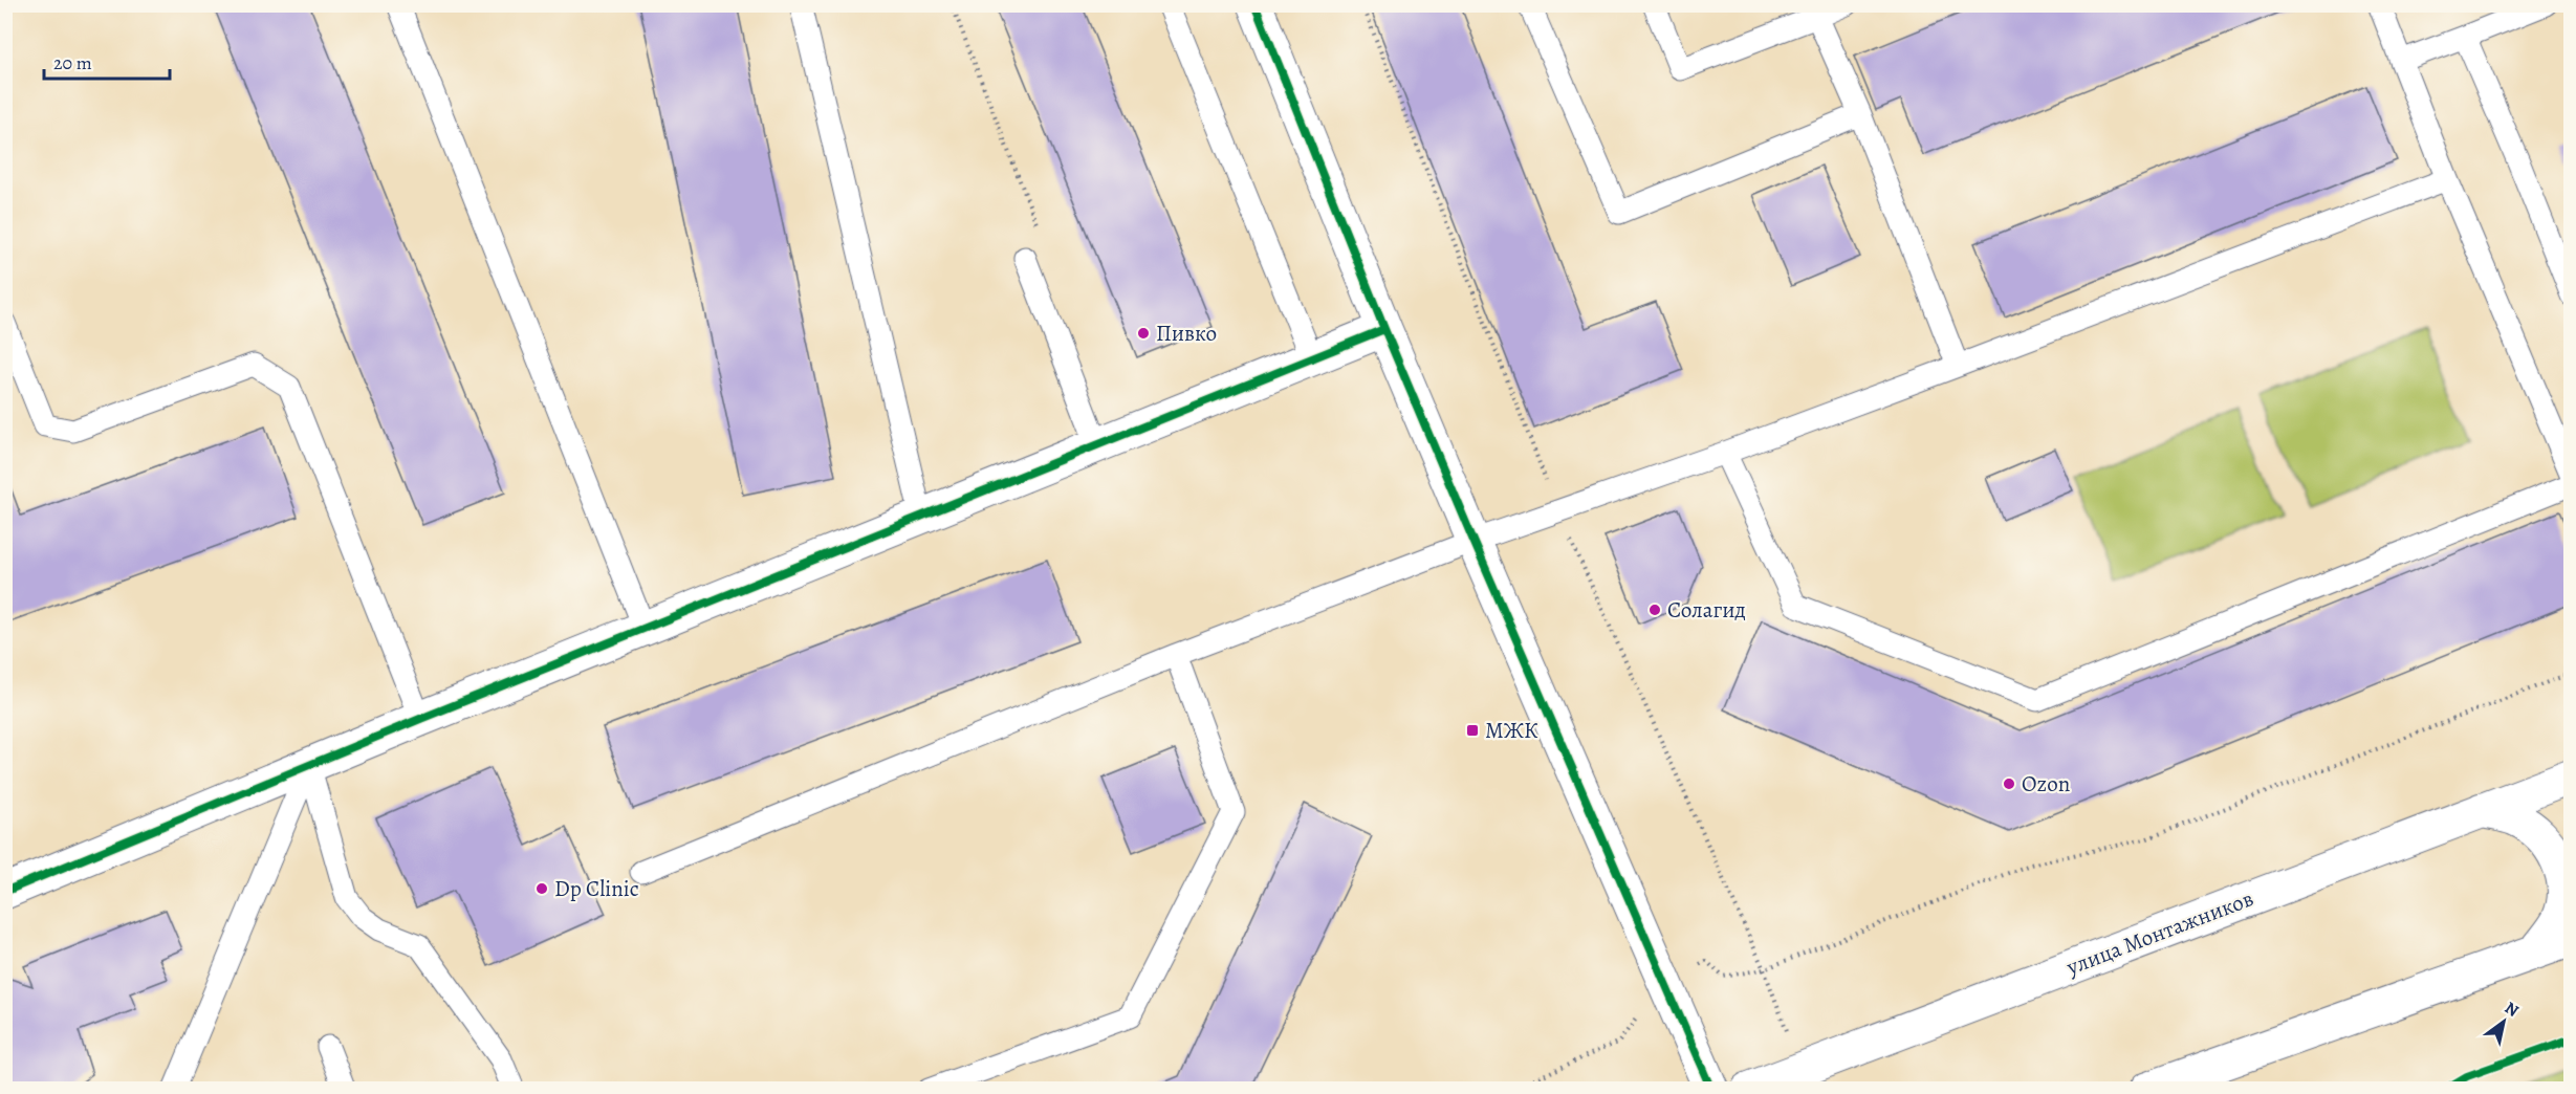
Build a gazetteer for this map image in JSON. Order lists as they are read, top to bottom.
{
  "streets": {
    "street": ["улица Монтажников"]
  },
  "places": {
    "other": [
      "Пивко",
      "Солагид",
      "Ozon",
      "Dp Clinic"
    ],
    "transit": ["МЖК"]
  },
  "scale_bar": "20 m",
  "north": "top right"
}
